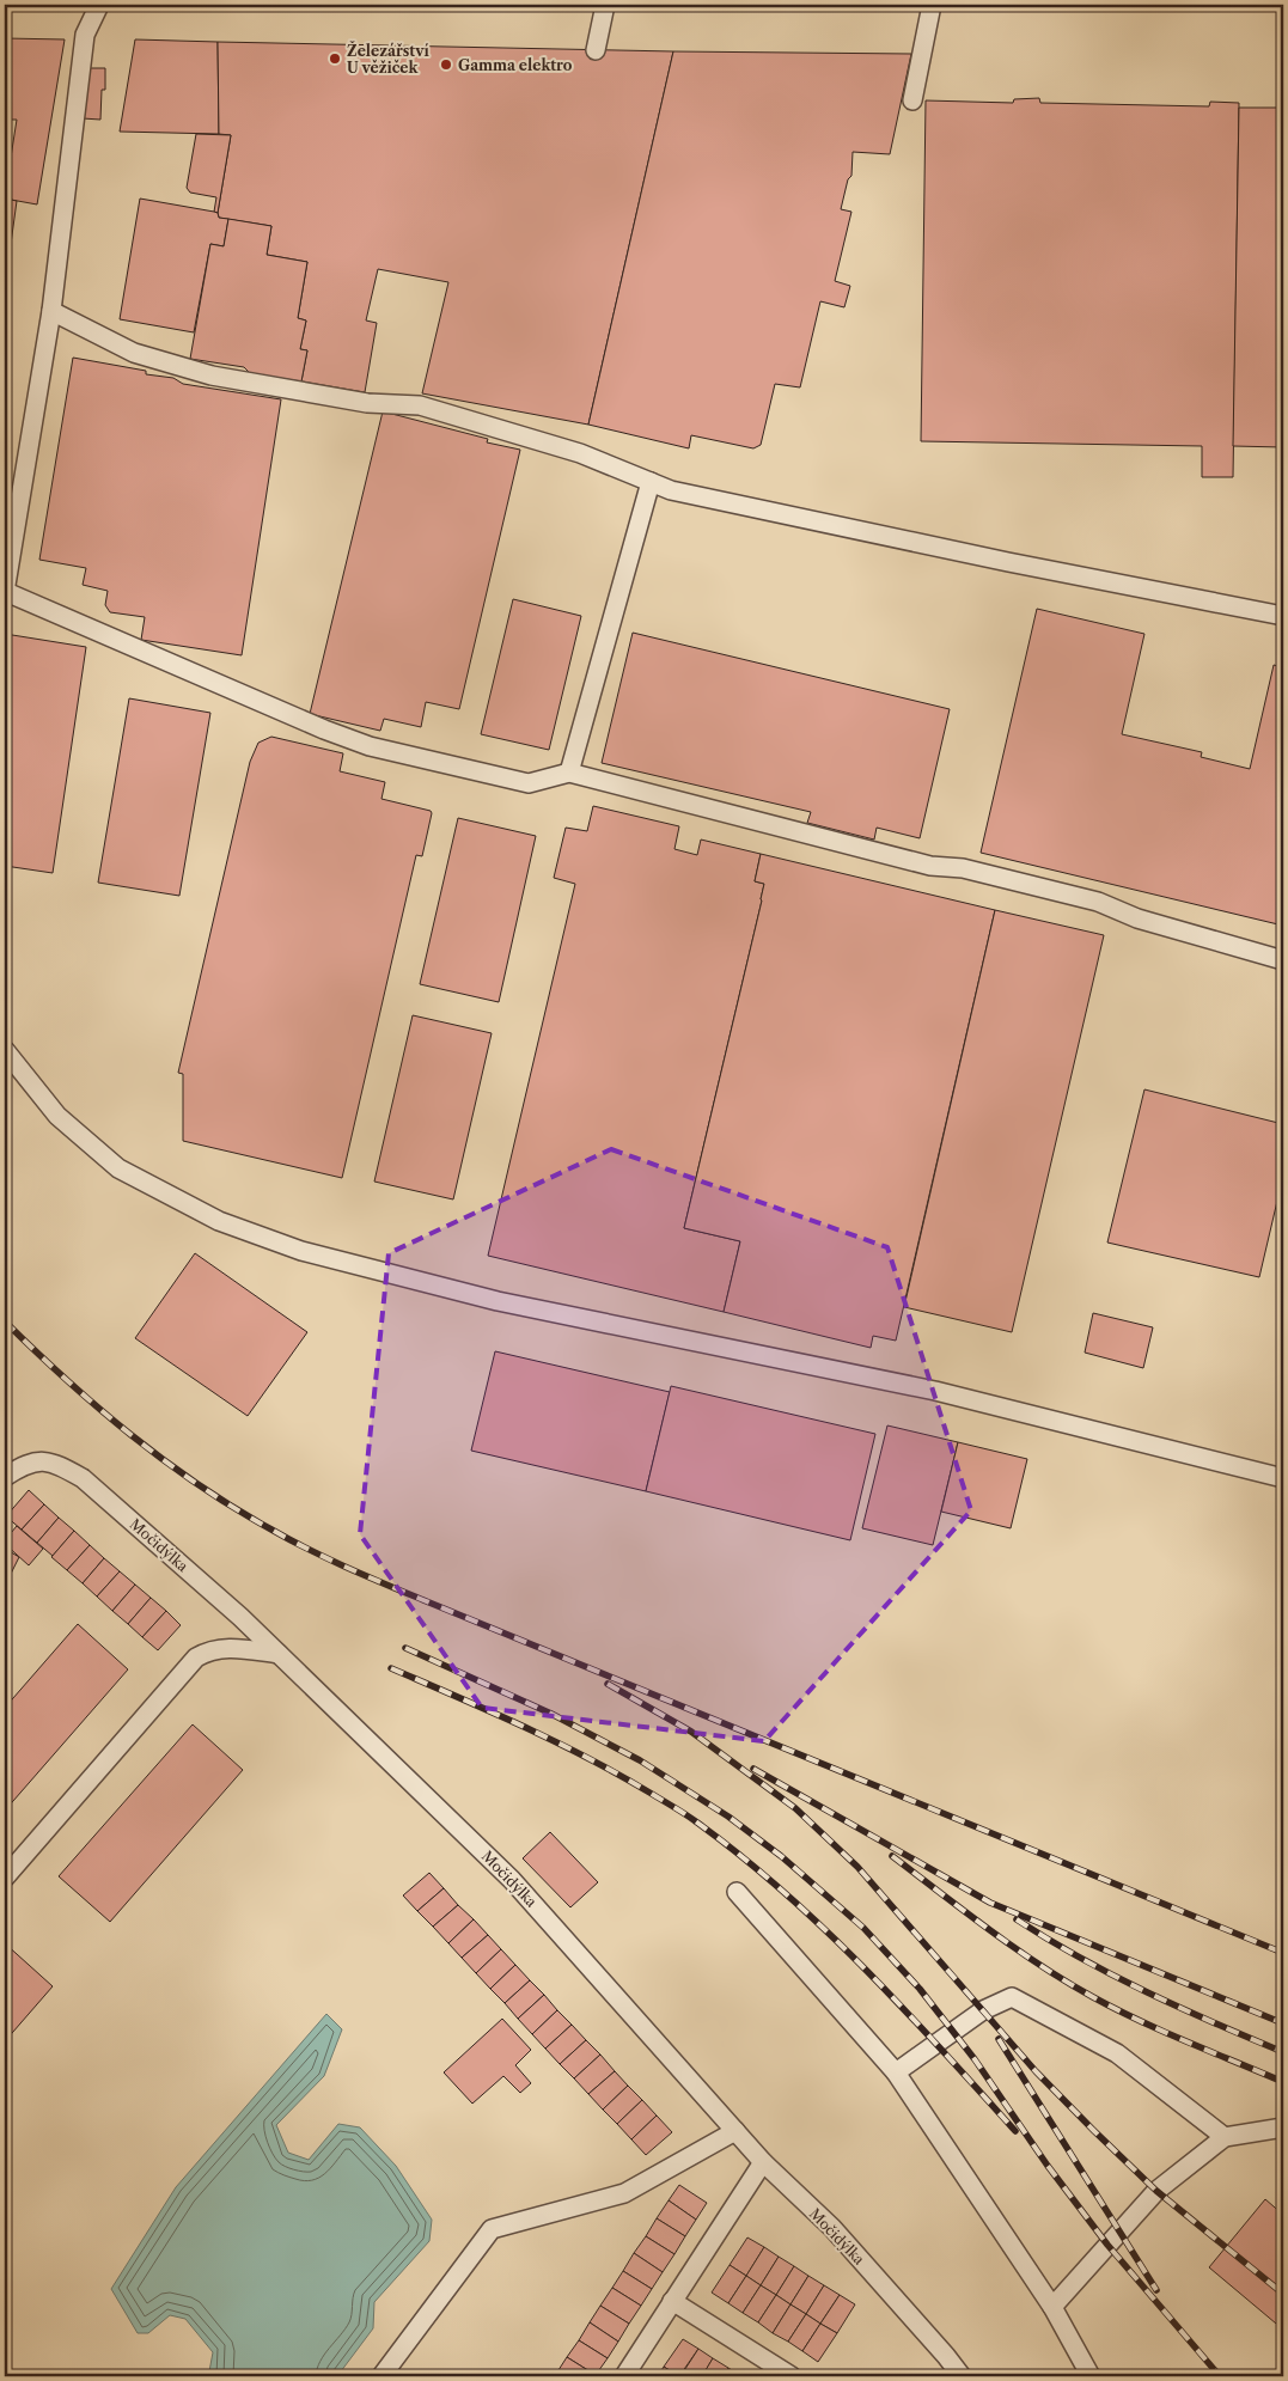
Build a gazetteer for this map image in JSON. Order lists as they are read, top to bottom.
{
  "streets": {
    "lane": ["Močidýlka"]
  },
  "places": ["Železářství U věžiček", "Gamma elektro"]
}
